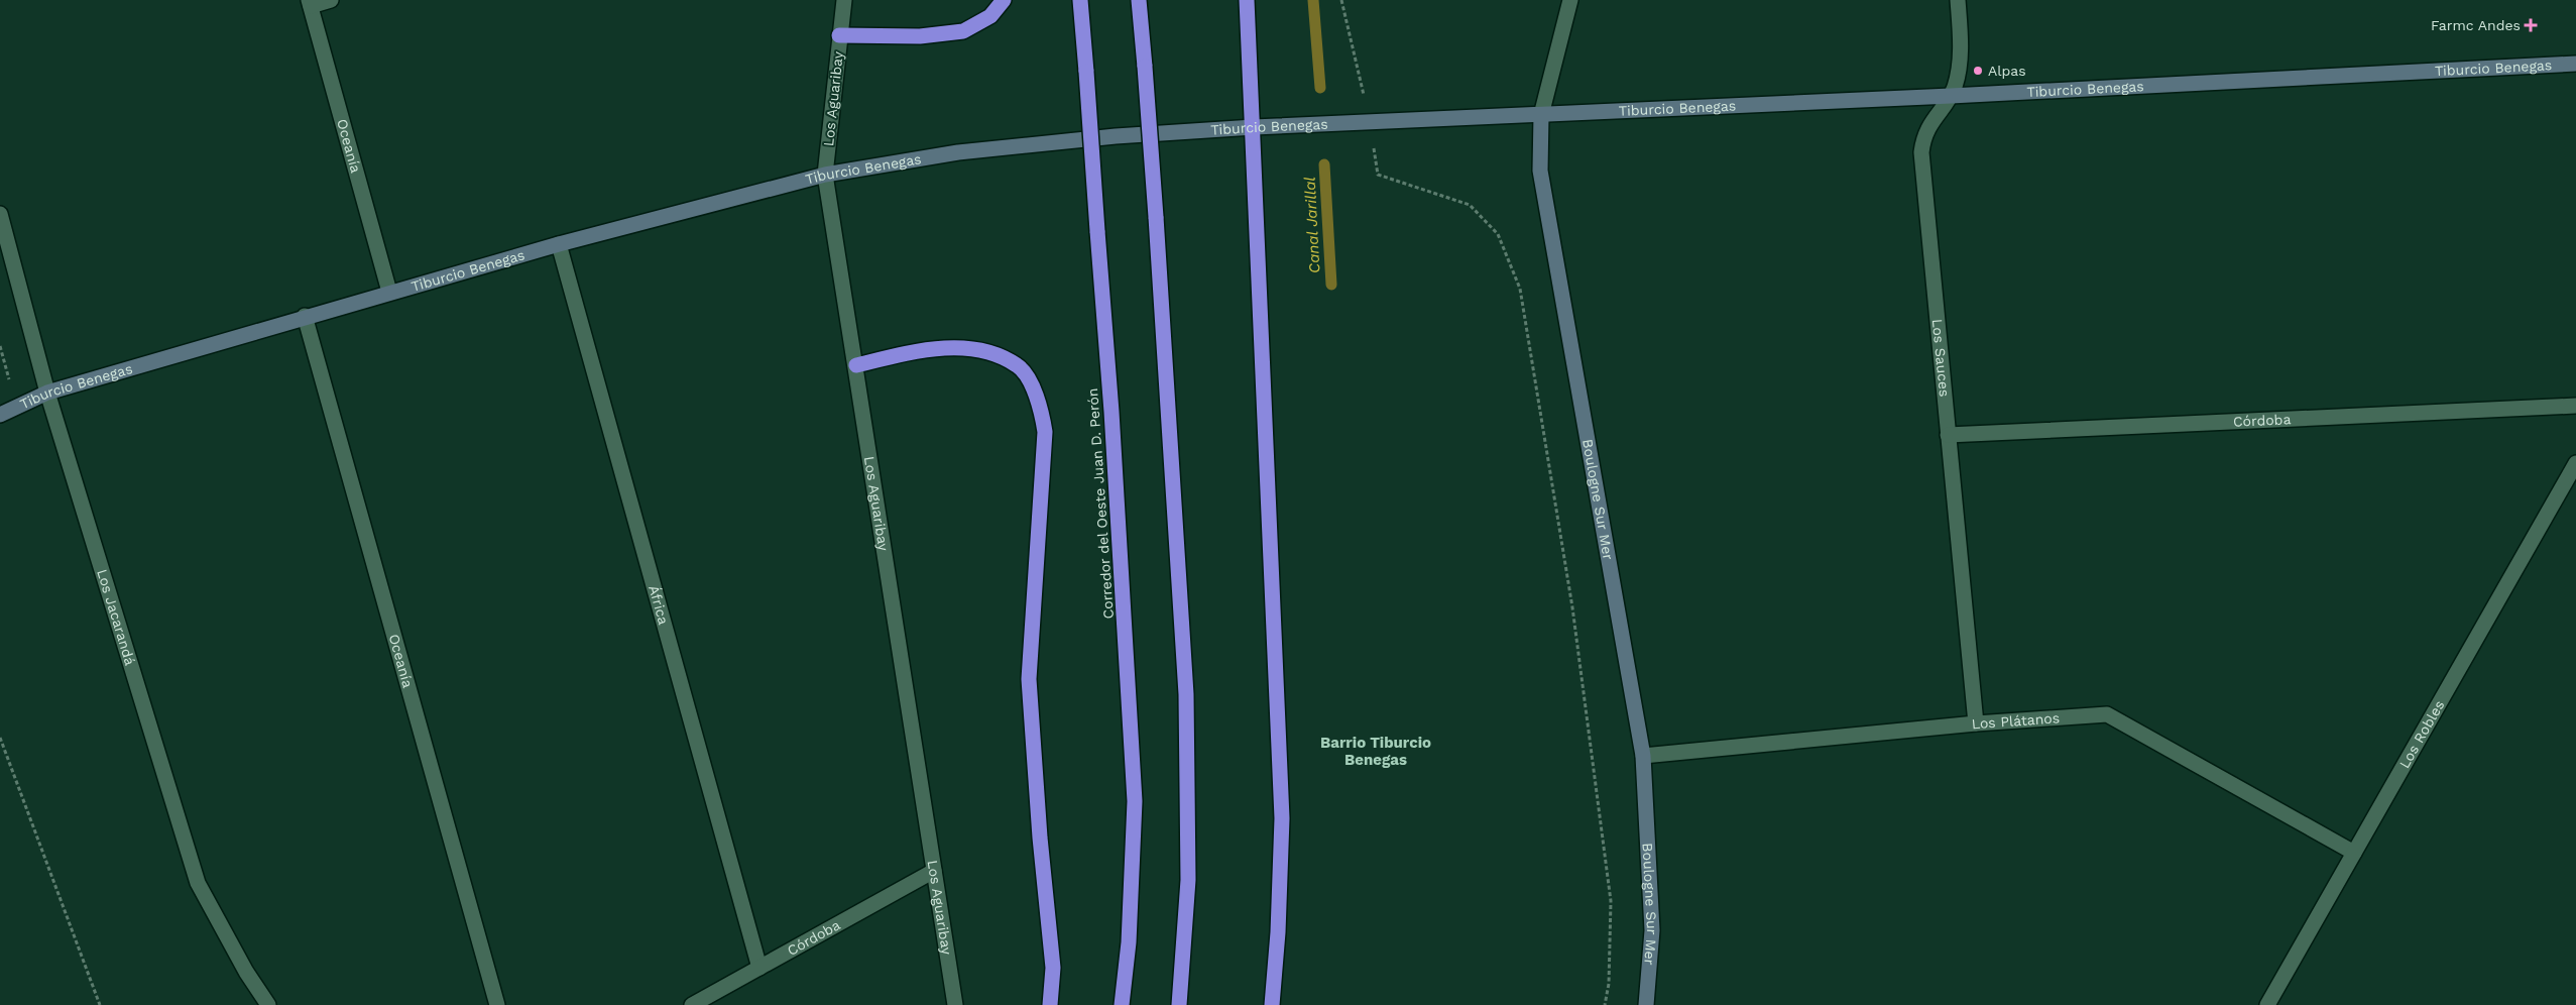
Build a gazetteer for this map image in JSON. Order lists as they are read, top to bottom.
{
  "streets": {
    "highway": ["Corredor del Oeste Juan D. Perón"],
    "main road": ["Tiburcio Benegas", "Boulogne Sur Mer"],
    "street": [
      "Los Aguaribay",
      "Oceanía",
      "Los Sauces",
      "Córdoba",
      "África",
      "Los Jacarandá",
      "Los Plátanos",
      "Los Robles"
    ]
  },
  "crossings": [
    ["Tiburcio Benegas", "Los Aguaribay"],
    ["Tiburcio Benegas", "Oceanía"],
    ["Tiburcio Benegas", "Los Sauces"],
    ["Tiburcio Benegas", "Boulogne Sur Mer"],
    ["Tiburcio Benegas", "África"],
    ["Tiburcio Benegas", "Los Jacarandá"],
    ["Los Aguaribay", "Córdoba"],
    ["Los Sauces", "Córdoba"],
    ["Los Sauces", "Los Plátanos"],
    ["Córdoba", "África"],
    ["Boulogne Sur Mer", "Los Plátanos"],
    ["Los Plátanos", "Los Robles"]
  ],
  "districts": ["Barrio Tiburcio Benegas"],
  "water": ["Canal Jarillal"],
  "places": {
    "health": ["Farmc Andes"],
    "other": ["Alpas"]
  }
}
